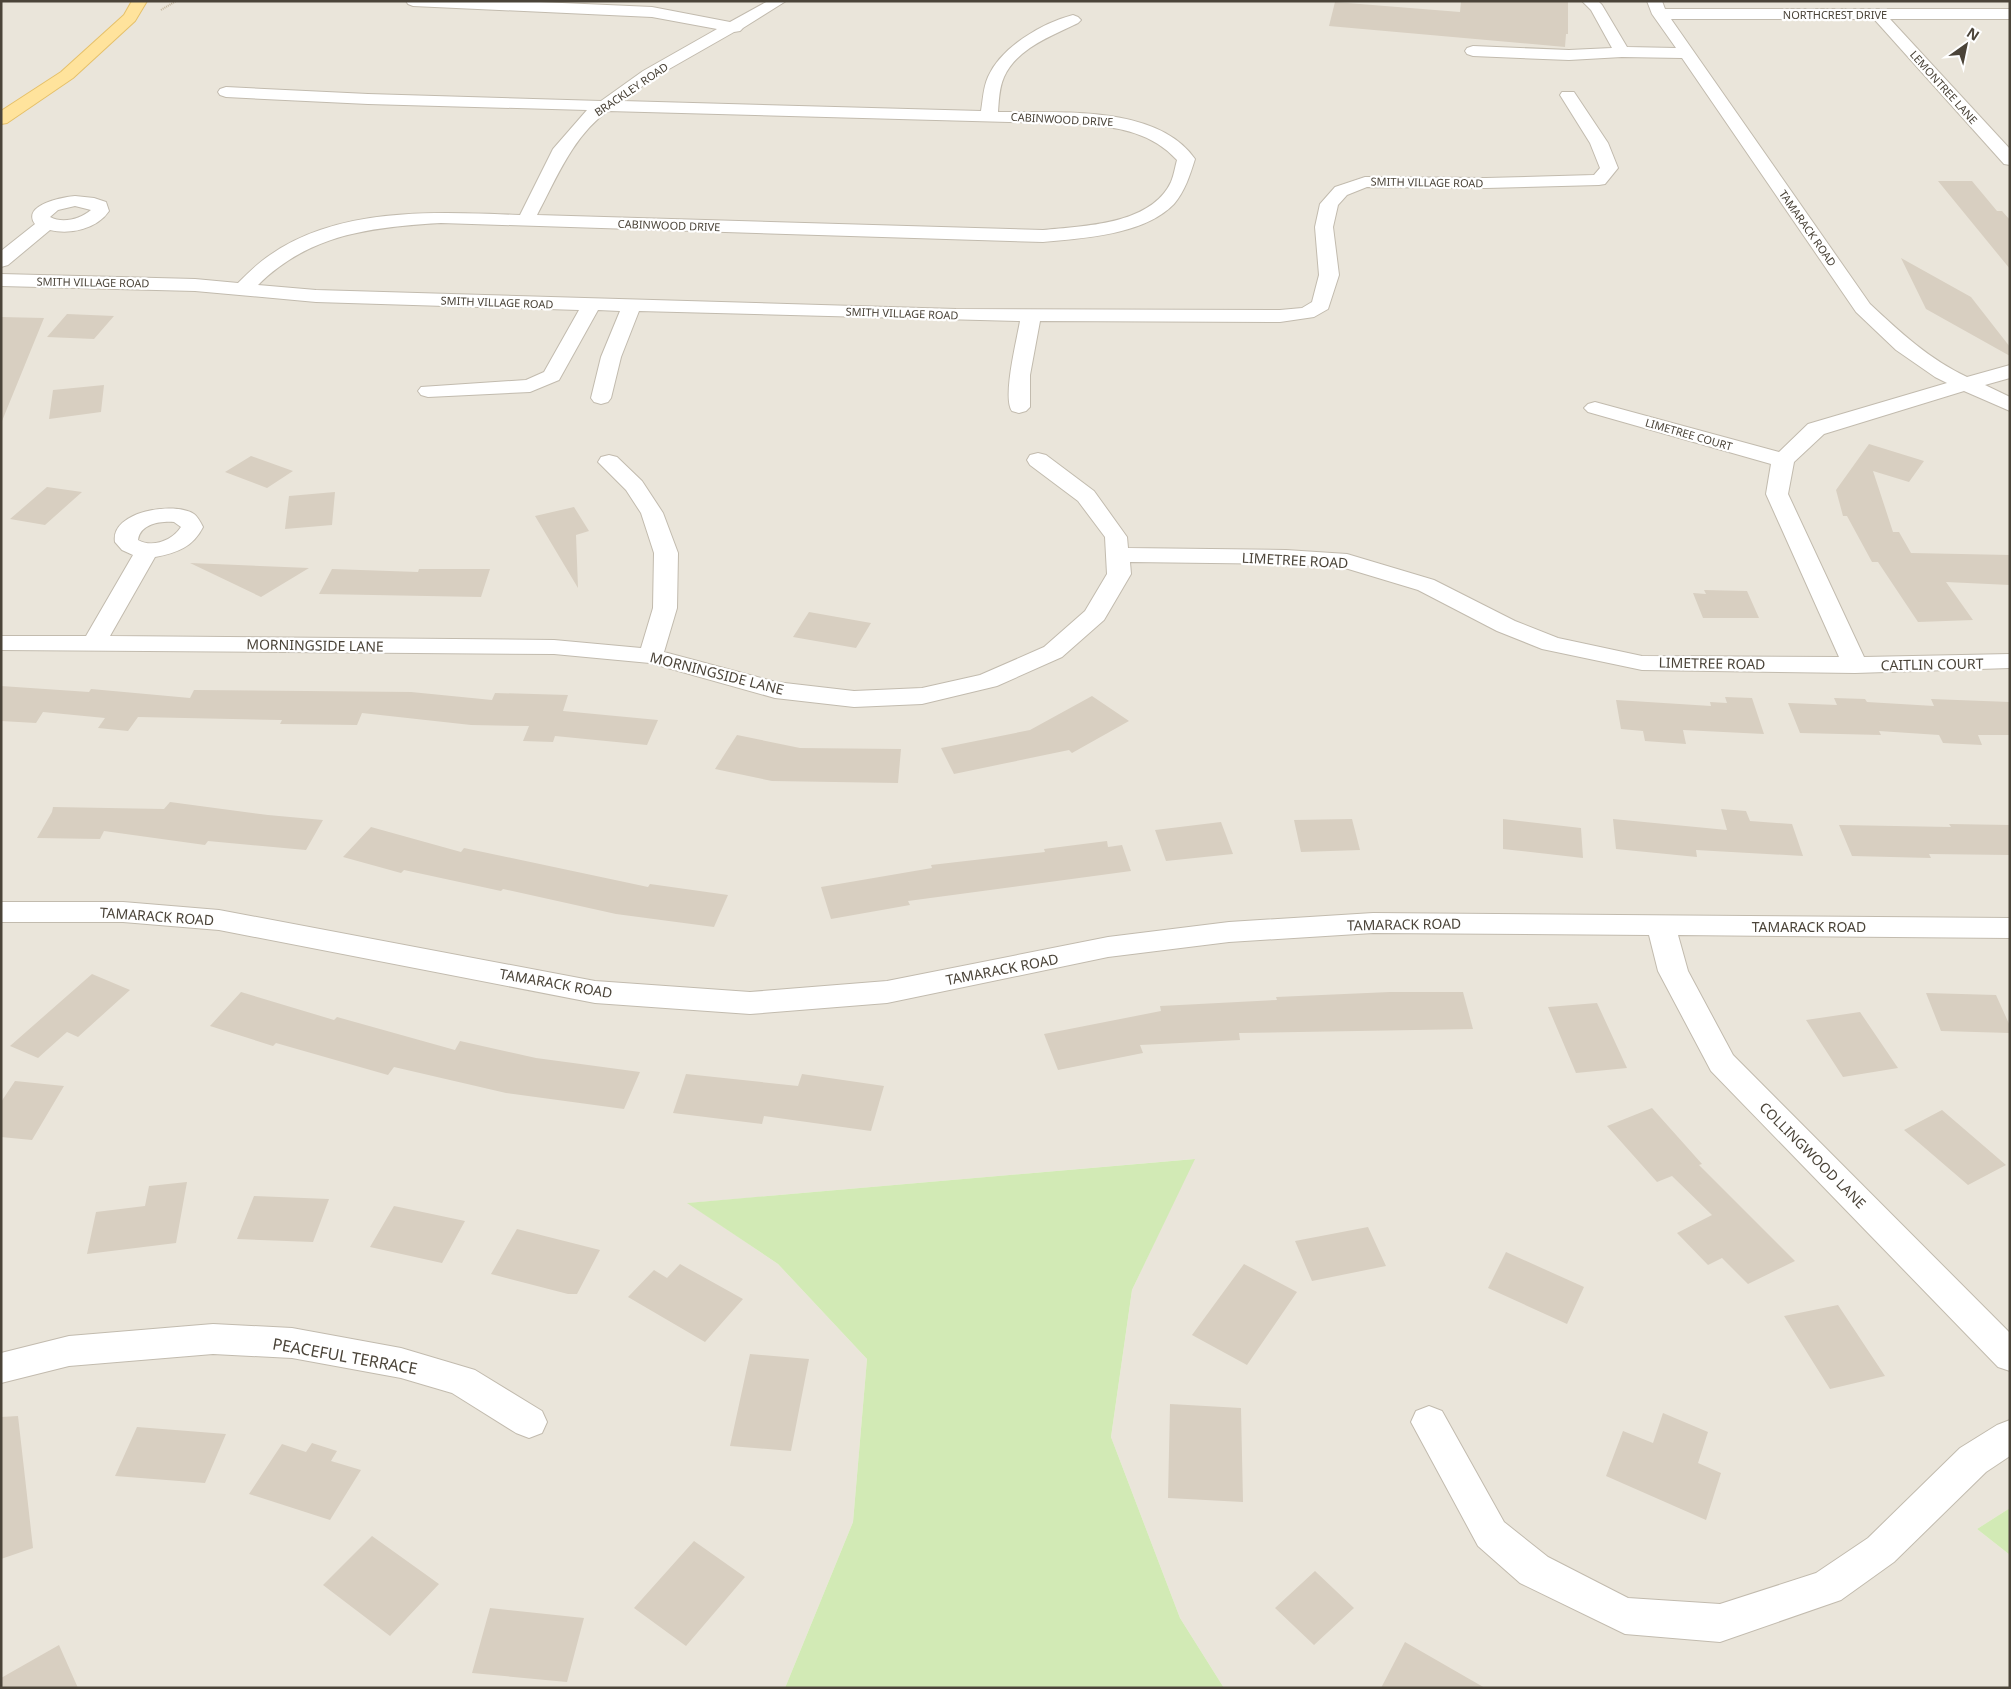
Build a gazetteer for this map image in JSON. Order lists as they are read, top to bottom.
{
  "streets": {
    "street": [
      "NORTHCREST DRIVE",
      "LEMONTREE LANE",
      "BRACKLEY ROAD",
      "CABINWOOD DRIVE",
      "SMITH VILLAGE ROAD",
      "TAMARACK ROAD",
      "LIMETREE COURT",
      "LIMETREE ROAD",
      "MORNINGSIDE LANE",
      "CAITLIN COURT",
      "COLLINGWOOD LANE",
      "PEACEFUL TERRACE"
    ]
  },
  "crossings": [
    ["NORTHCREST DRIVE", "LEMONTREE LANE"],
    ["NORTHCREST DRIVE", "TAMARACK ROAD"],
    ["BRACKLEY ROAD", "CABINWOOD DRIVE"],
    ["CABINWOOD DRIVE", "SMITH VILLAGE ROAD"],
    ["TAMARACK ROAD", "COLLINGWOOD LANE"],
    ["LIMETREE ROAD", "MORNINGSIDE LANE"],
    ["LIMETREE ROAD", "CAITLIN COURT"]
  ],
  "north": "top right"
}
